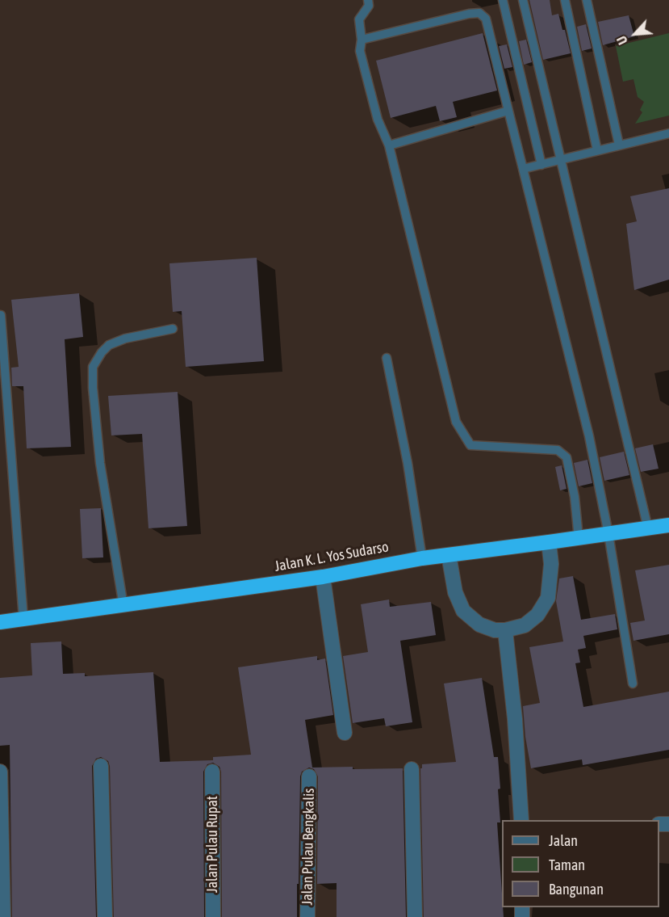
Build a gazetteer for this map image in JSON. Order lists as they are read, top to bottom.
{
  "streets": {
    "highway": ["Jalan K. L. Yos Sudarso"],
    "street": ["Jalan Pulau Rupat", "Jalan Pulau Bengkalis"]
  },
  "legend": ["Jalan", "Taman", "Bangunan"],
  "north": "bottom left"
}
